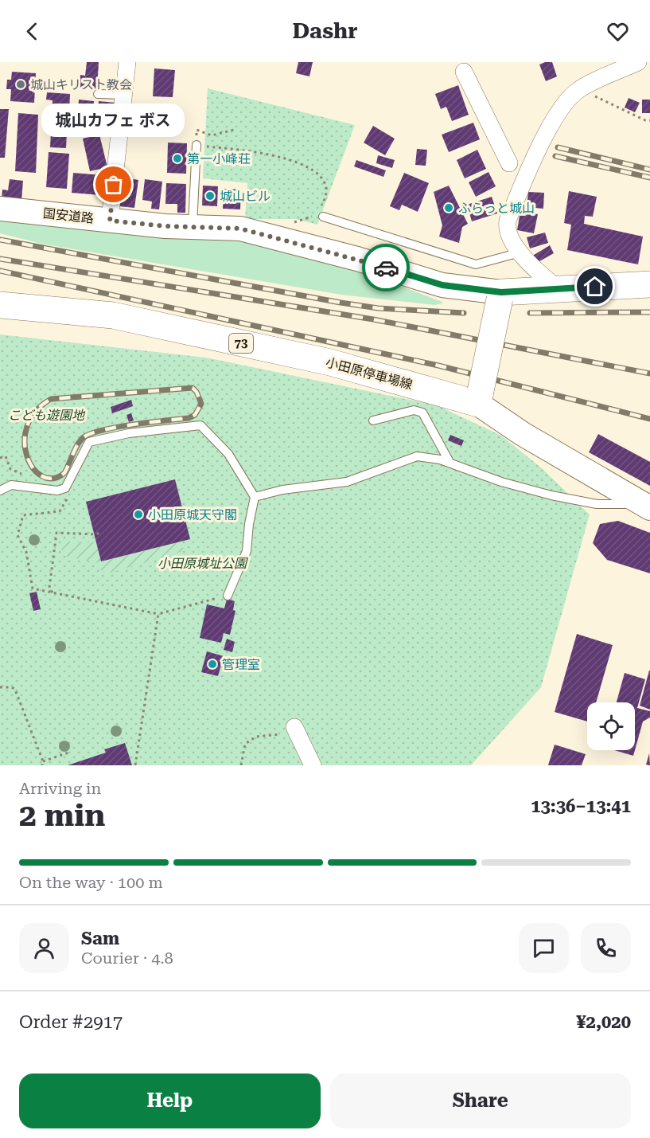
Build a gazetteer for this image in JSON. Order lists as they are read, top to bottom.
{
  "streets": {
    "main road": ["73", "小田原停車場線"],
    "street": ["国安道路"]
  },
  "parks": ["こども遊園地", "小田原城址公園"],
  "places": [
    "城山キリスト教会",
    "第一小峰荘",
    "城山カフェ ボス",
    "城山ビル",
    "ふらっと城山",
    "小田原城天守閣",
    "管理室"
  ],
  "page": {
    "header": "Dashr",
    "bubble": "城山カフェ ボス",
    "heading": ["2 min", "Arriving in", "13:36–13:41"],
    "panel": [
      "Sam",
      "Courier · 4.8",
      "Order #2917",
      "¥2,020"
    ],
    "bar": "On the way · 100 m",
    "buttons": ["Help", "Share"]
  }
}
